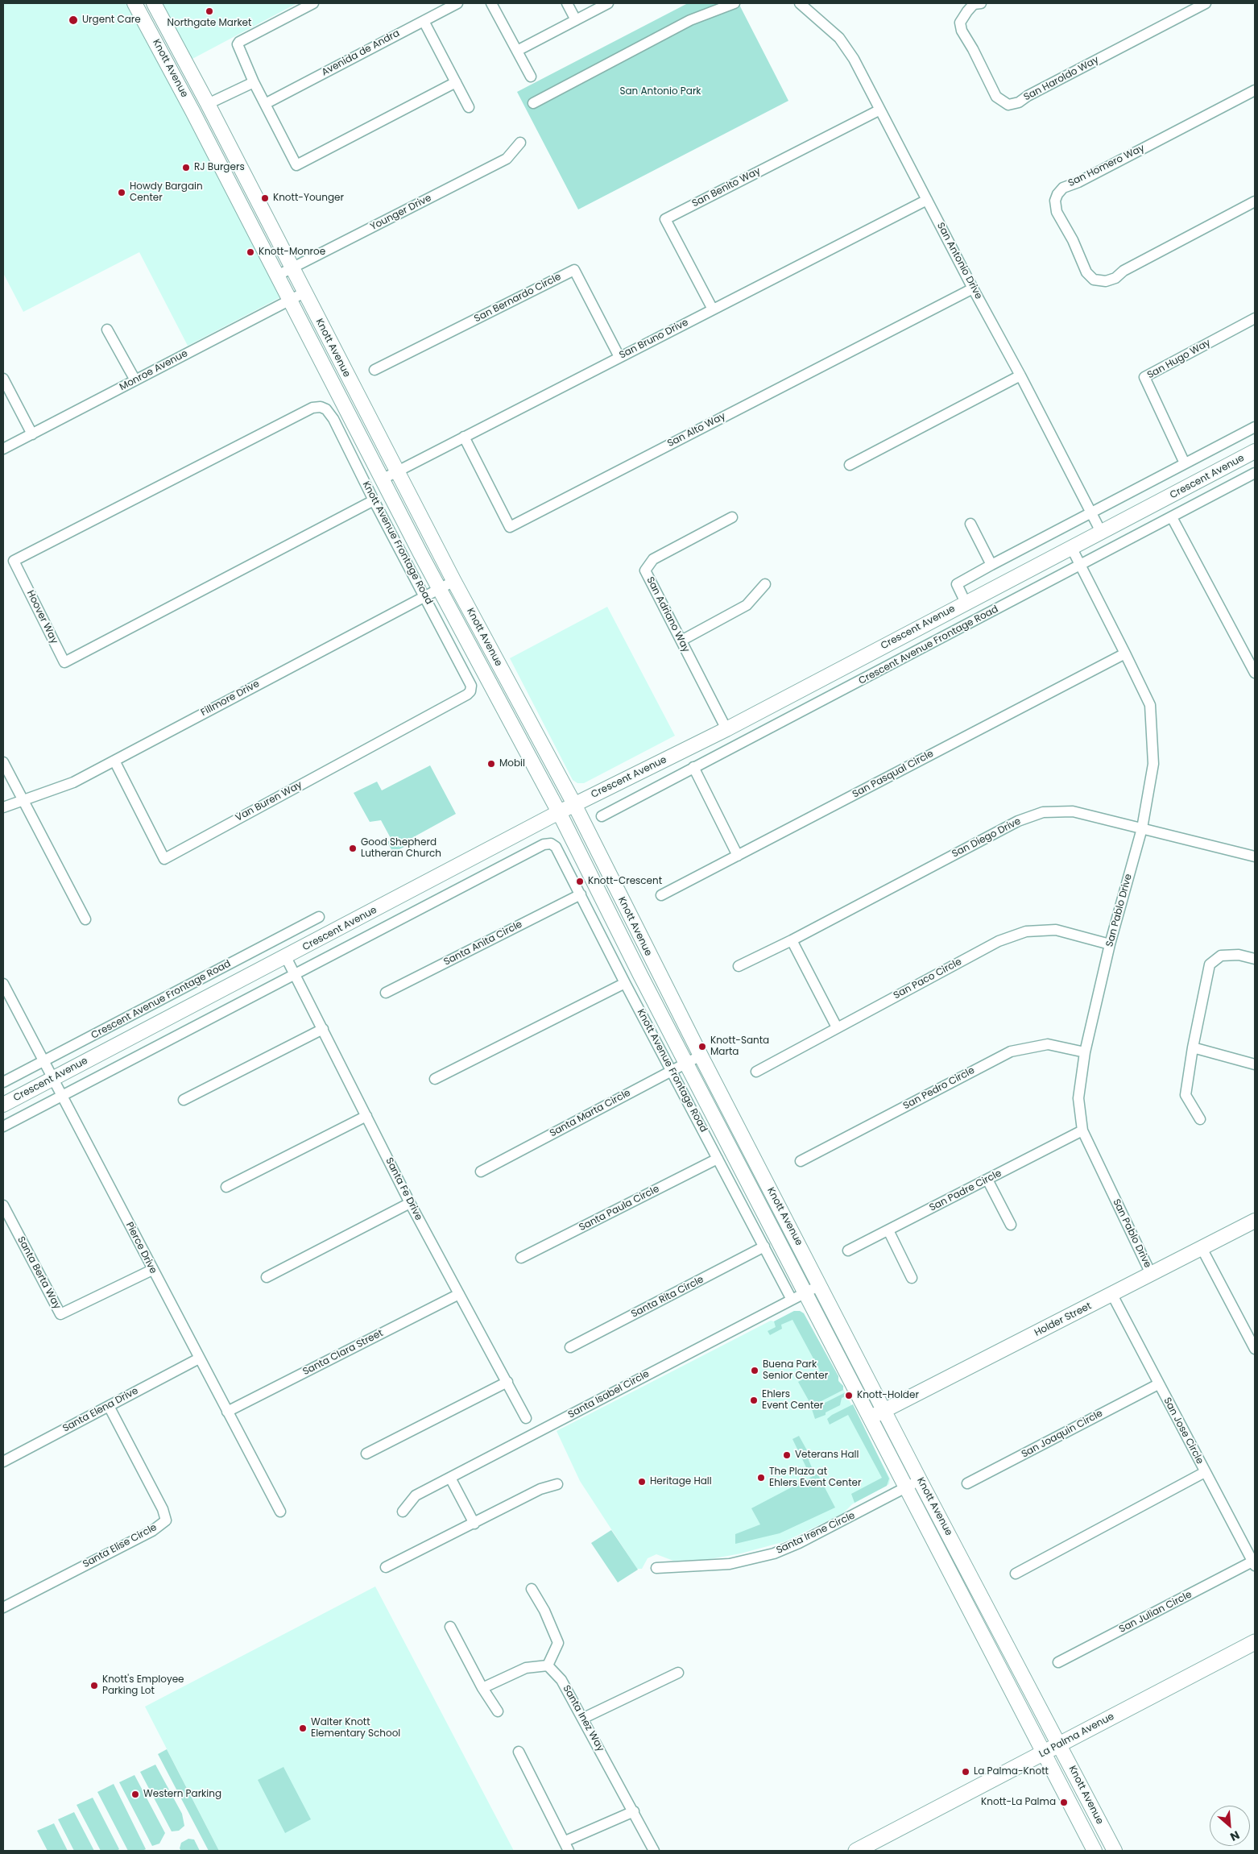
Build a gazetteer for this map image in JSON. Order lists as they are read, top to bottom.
{
  "streets": {
    "main road": [
      "Knott Avenue",
      "Crescent Avenue",
      "Holder Street",
      "La Palma Avenue"
    ],
    "street": [
      "Avenida de Andra",
      "San Haroldo Way",
      "San Homero Way",
      "San Benito Way",
      "Younger Drive",
      "San Antonio Drive",
      "San Bernardo Circle",
      "San Bruno Drive",
      "San Hugo Way",
      "Monroe Avenue",
      "San Alto Way",
      "Knott Avenue Frontage Road",
      "San Adriano Way",
      "Hoover Way",
      "Crescent Avenue Frontage Road",
      "Fillmore Drive",
      "San Pasqual Circle",
      "Van Buren Way",
      "San Diego Drive",
      "San Pablo Drive",
      "Santa Anita Circle",
      "San Paco Circle",
      "San Pedro Circle",
      "Santa Marta Circle",
      "Santa Fe Drive",
      "San Padre Circle",
      "Santa Paula Circle",
      "Pierce Drive",
      "Santa Berta Way",
      "Santa Rita Circle",
      "Santa Clara Street",
      "Santa Isabel Circle",
      "Santa Elena Drive",
      "San Jose Circle",
      "San Joaquin Circle",
      "Santa Irene Circle",
      "Santa Elise Circle",
      "San Julian Circle",
      "Santa Inez Way"
    ]
  },
  "crossings": [
    ["Knott Avenue", "Younger Drive"],
    ["Knott Avenue", "San Bruno Drive"],
    ["Knott Avenue", "Monroe Avenue"],
    ["Knott Avenue", "Crescent Avenue"],
    ["Knott Avenue", "Fillmore Drive"],
    ["Knott Avenue", "Santa Marta Circle"],
    ["Knott Avenue", "Holder Street"],
    ["Knott Avenue", "Santa Isabel Circle"],
    ["Knott Avenue", "Santa Irene Circle"],
    ["Knott Avenue", "La Palma Avenue"],
    ["San Benito Way", "San Antonio Drive"],
    ["San Benito Way", "San Bruno Drive"],
    ["San Antonio Drive", "San Bruno Drive"],
    ["San Antonio Drive", "San Alto Way"],
    ["San Antonio Drive", "Crescent Avenue"],
    ["San Antonio Drive", "Crescent Avenue Frontage Road"],
    ["San Bernardo Circle", "San Bruno Drive"],
    ["San Bruno Drive", "San Alto Way"],
    ["San Hugo Way", "Crescent Avenue Frontage Road"],
    ["Crescent Avenue", "Knott Avenue Frontage Road"],
    ["Crescent Avenue", "San Adriano Way"],
    ["Crescent Avenue", "Crescent Avenue Frontage Road"],
    ["Crescent Avenue", "San Pablo Drive"],
    ["Crescent Avenue", "Santa Fe Drive"],
    ["Crescent Avenue", "Pierce Drive"],
    ["Knott Avenue Frontage Road", "Hoover Way"],
    ["Knott Avenue Frontage Road", "Fillmore Drive"],
    ["Knott Avenue Frontage Road", "Van Buren Way"],
    ["Knott Avenue Frontage Road", "Santa Anita Circle"],
    ["Knott Avenue Frontage Road", "Santa Marta Circle"],
    ["Knott Avenue Frontage Road", "Santa Paula Circle"],
    ["Knott Avenue Frontage Road", "Santa Rita Circle"],
    ["Knott Avenue Frontage Road", "Santa Isabel Circle"],
    ["Crescent Avenue Frontage Road", "San Pablo Drive"],
    ["Crescent Avenue Frontage Road", "Pierce Drive"],
    ["Fillmore Drive", "Van Buren Way"],
    ["San Pasqual Circle", "San Pablo Drive"],
    ["San Diego Drive", "San Pablo Drive"],
    ["San Pablo Drive", "San Paco Circle"],
    ["San Pablo Drive", "San Pedro Circle"],
    ["San Pablo Drive", "San Padre Circle"],
    ["San Pablo Drive", "Holder Street"],
    ["Santa Fe Drive", "Santa Clara Street"],
    ["Pierce Drive", "Santa Berta Way"],
    ["Pierce Drive", "Santa Clara Street"],
    ["Pierce Drive", "Santa Elena Drive"],
    ["Holder Street", "San Jose Circle"],
    ["Santa Elena Drive", "Santa Elise Circle"],
    ["San Jose Circle", "San Joaquin Circle"],
    ["San Jose Circle", "San Julian Circle"]
  ],
  "parks": ["San Antonio Park"],
  "places": [
    "Northgate Market",
    "Urgent Care",
    "RJ Burgers",
    "Howdy Bargain Center",
    "Knott-Younger",
    "Knott-Monroe",
    "Mobil",
    "Good Shepherd Lutheran Church",
    "Knott-Crescent",
    "Knott-Santa Marta",
    "Buena Park Senior Center",
    "Knott-Holder",
    "Ehlers Event Center",
    "Veterans Hall",
    "The Plaza at Ehlers Event Center",
    "Heritage Hall",
    "Knott's Employee Parking Lot",
    "Walter Knott Elementary School",
    "La Palma-Knott",
    "Western Parking",
    "Knott-La Palma"
  ],
  "north": "bottom right"
}
